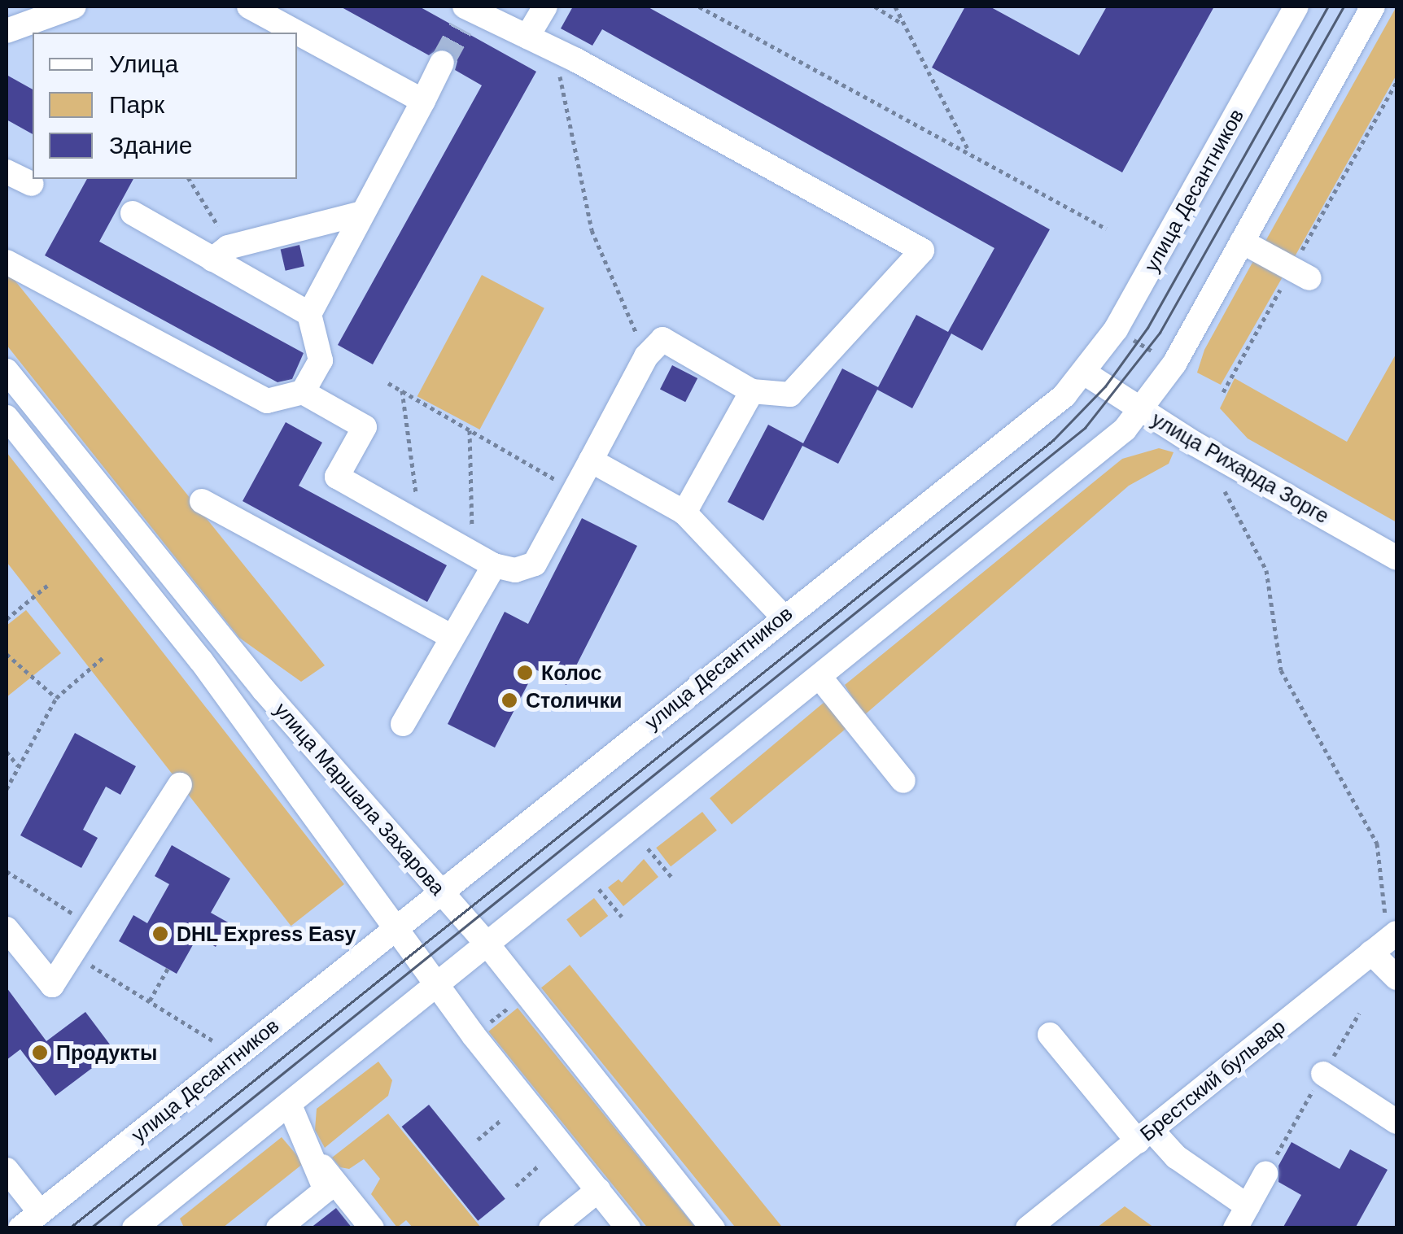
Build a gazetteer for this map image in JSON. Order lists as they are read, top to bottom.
{
  "streets": {
    "street": [
      "улица Десантников",
      "улица Рихарда Зорге",
      "улица Маршала Захарова",
      "Брестский бульвар"
    ]
  },
  "crossings": [
    ["улица Десантников", "улица Рихарда Зорге"],
    ["улица Десантников", "улица Маршала Захарова"]
  ],
  "places": [
    "Колос",
    "Столички",
    "DHL Express Easy",
    "Продукты"
  ],
  "legend": ["Улица", "Парк", "Здание"]
}
